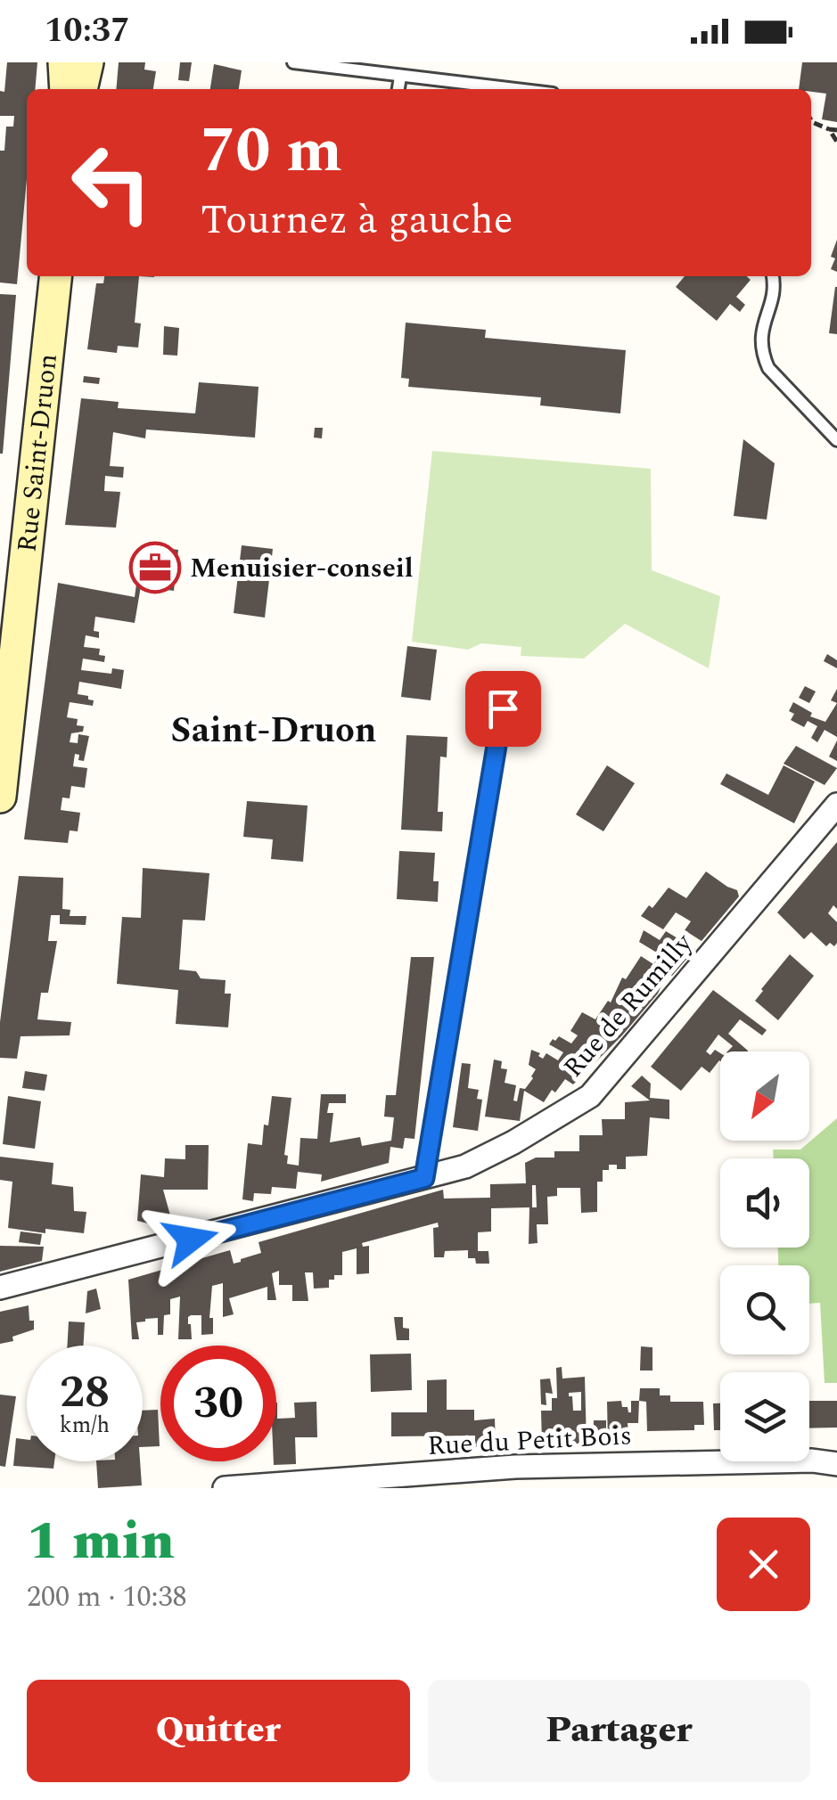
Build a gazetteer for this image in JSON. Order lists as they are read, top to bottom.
{
  "streets": {
    "street": ["Rue Saint-Druon", "Rue de Rumilly", "Rue du Petit Bois"]
  },
  "districts": ["Saint-Druon"],
  "places": {
    "office": ["Menuisier-conseil"]
  },
  "north": "bottom left",
  "page": {
    "status": "10:37",
    "turn": ["70 m", "Tournez à gauche"],
    "speed": "28 km/h",
    "limit": "30",
    "heading": ["1 min", "200 m · 10:38"],
    "buttons": ["Quitter", "Partager"]
  }
}
